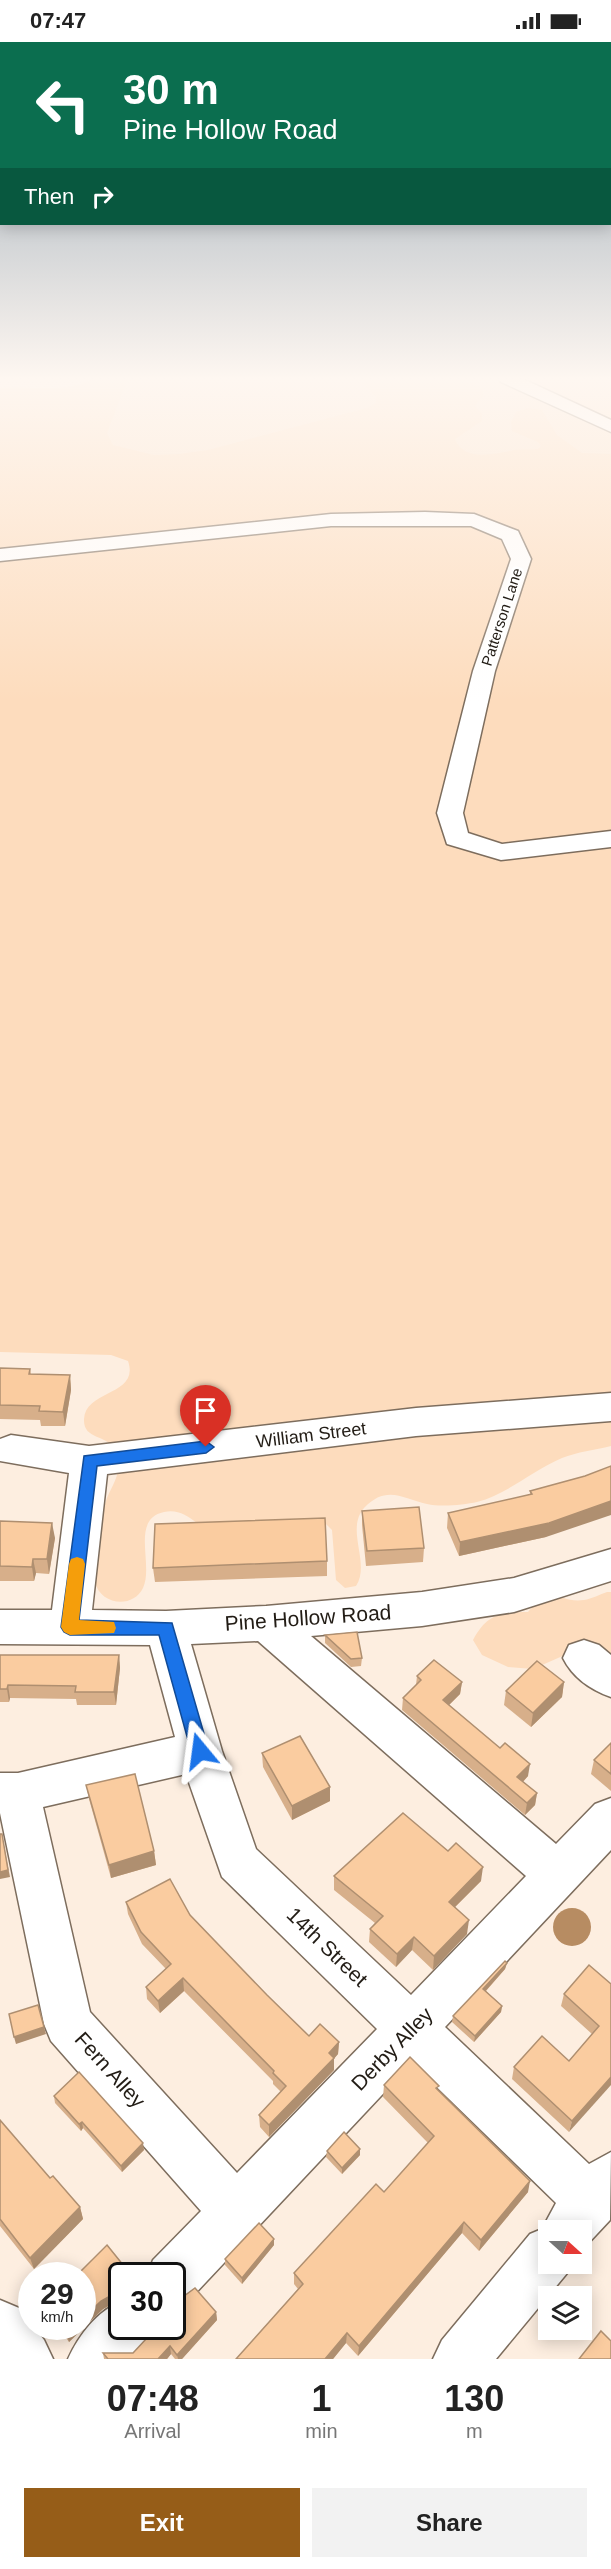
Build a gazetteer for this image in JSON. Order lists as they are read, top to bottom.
{
  "streets": {
    "street": [
      "Patterson Lane",
      "William Street",
      "Pine Hollow Road",
      "14th Street",
      "Derby Alley",
      "Fern Alley"
    ]
  },
  "crossings": [
    ["Pine Hollow Road", "14th Street"],
    ["14th Street", "Derby Alley"],
    ["Derby Alley", "Fern Alley"]
  ],
  "north": "right",
  "page": {
    "status": "07:47",
    "turn": ["30 m", "Pine Hollow Road"],
    "then": "Then",
    "speed": "29 km/h",
    "limit": "30",
    "eta": [
      "07:48",
      "Arrival",
      "1",
      "min",
      "130",
      "m"
    ],
    "buttons": ["Exit", "Share"]
  }
}
